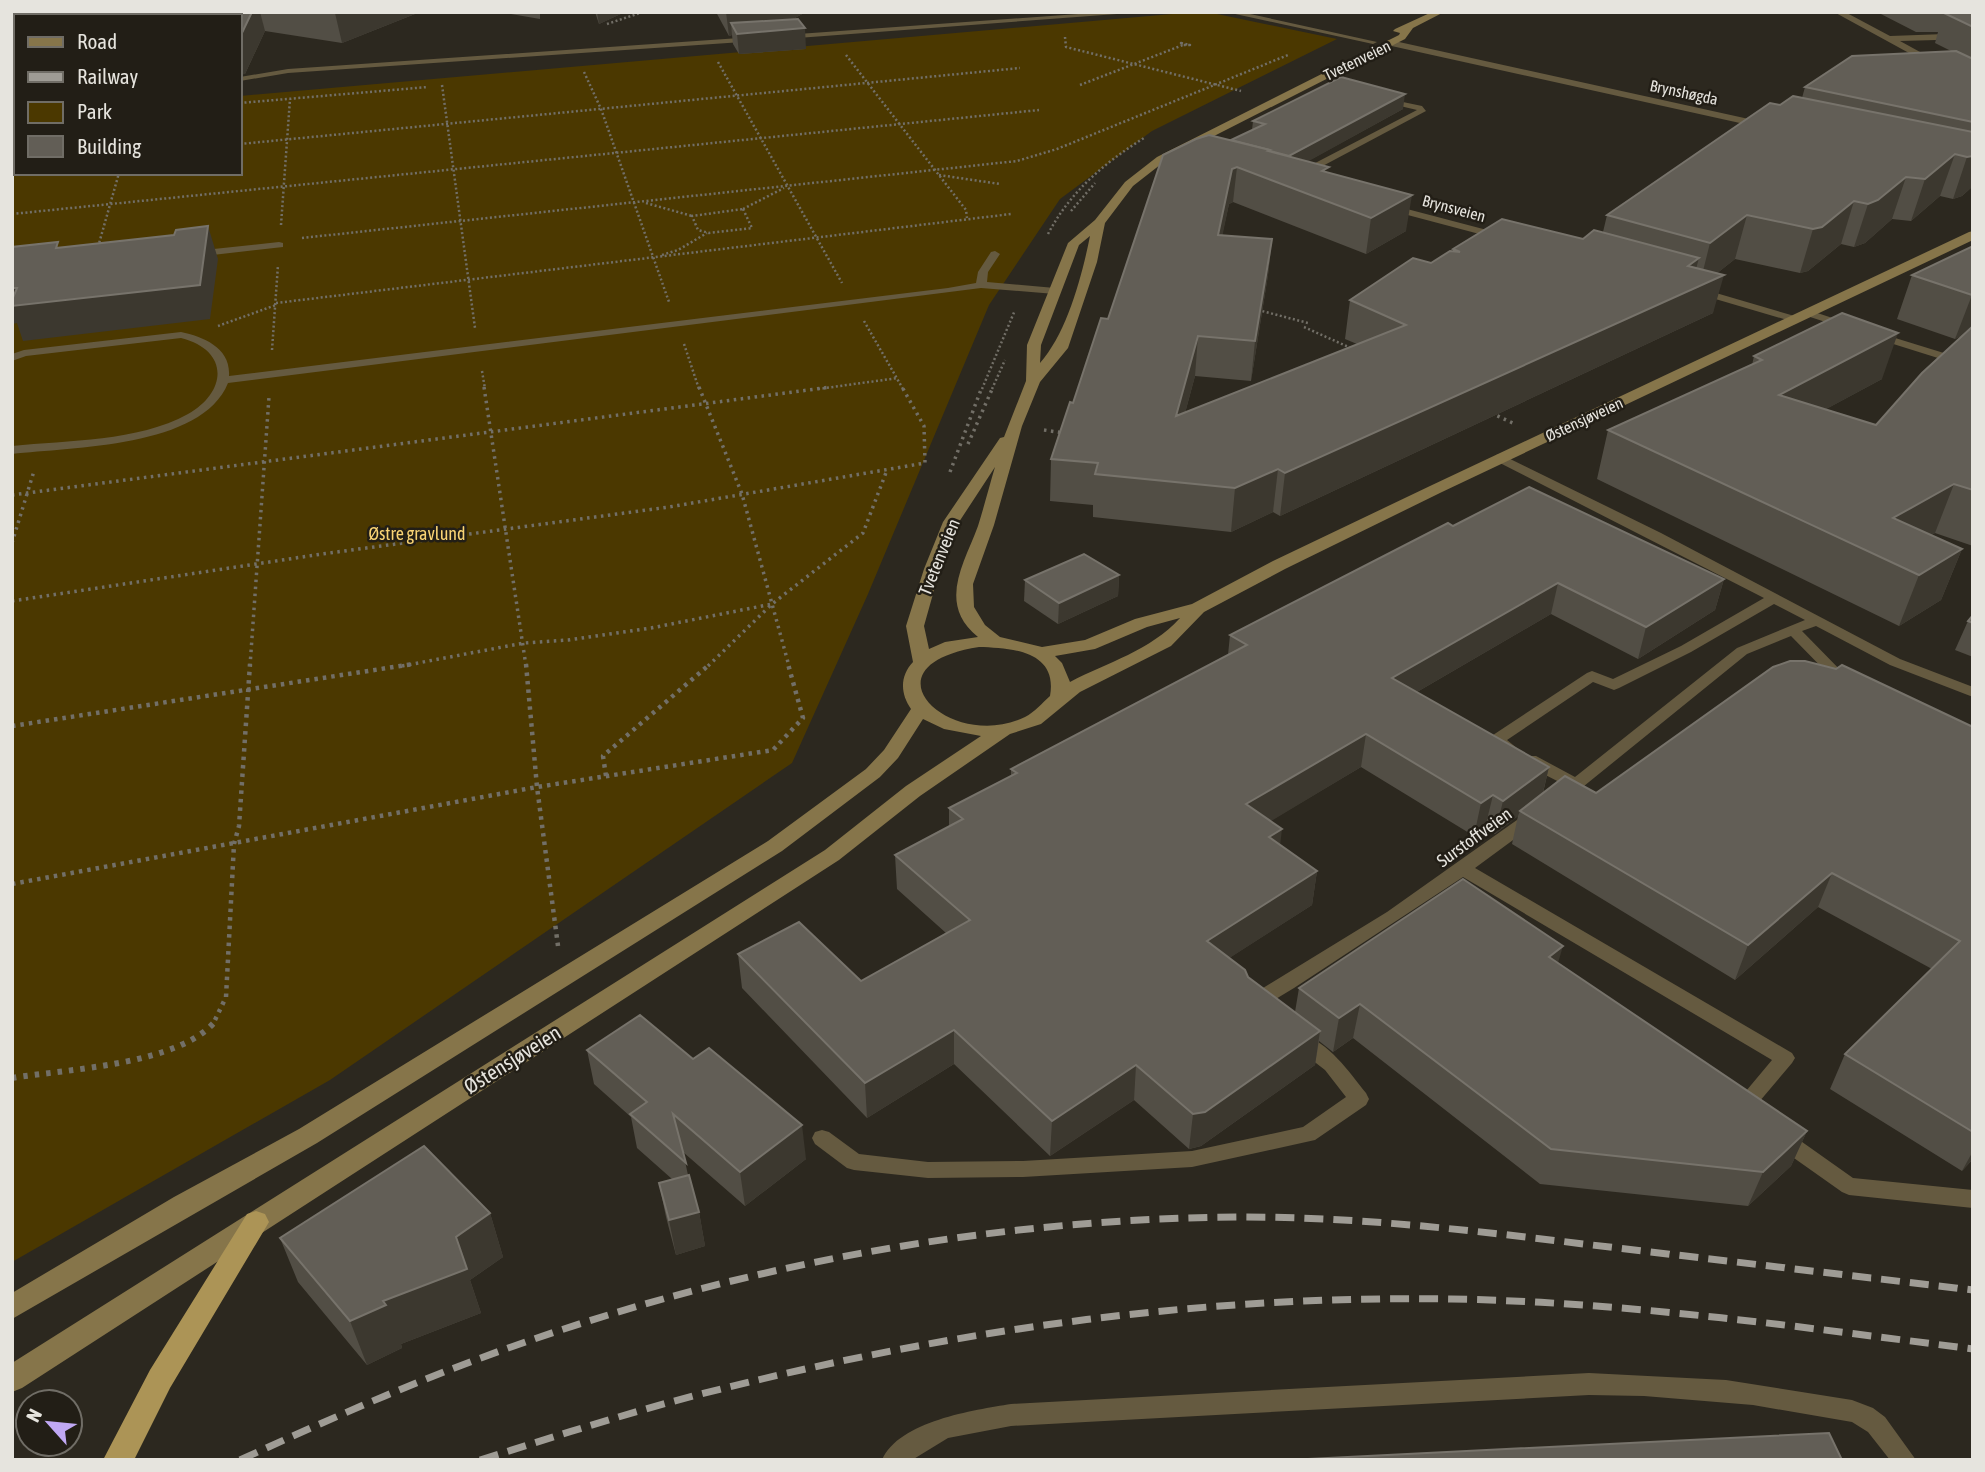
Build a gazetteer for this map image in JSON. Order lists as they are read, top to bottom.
{
  "streets": {
    "main road": ["Tvetenveien", "Østensjøveien"],
    "street": ["Brynshøgda"],
    "lane": ["Brynsveien", "Surstoffveien"]
  },
  "crossings": [
    ["Tvetenveien", "Brynshøgda"],
    ["Tvetenveien", "Østensjøveien"]
  ],
  "parks": ["Østre gravlund"],
  "legend": [
    "Road",
    "Railway",
    "Park",
    "Building"
  ],
  "north": "top left"
}
